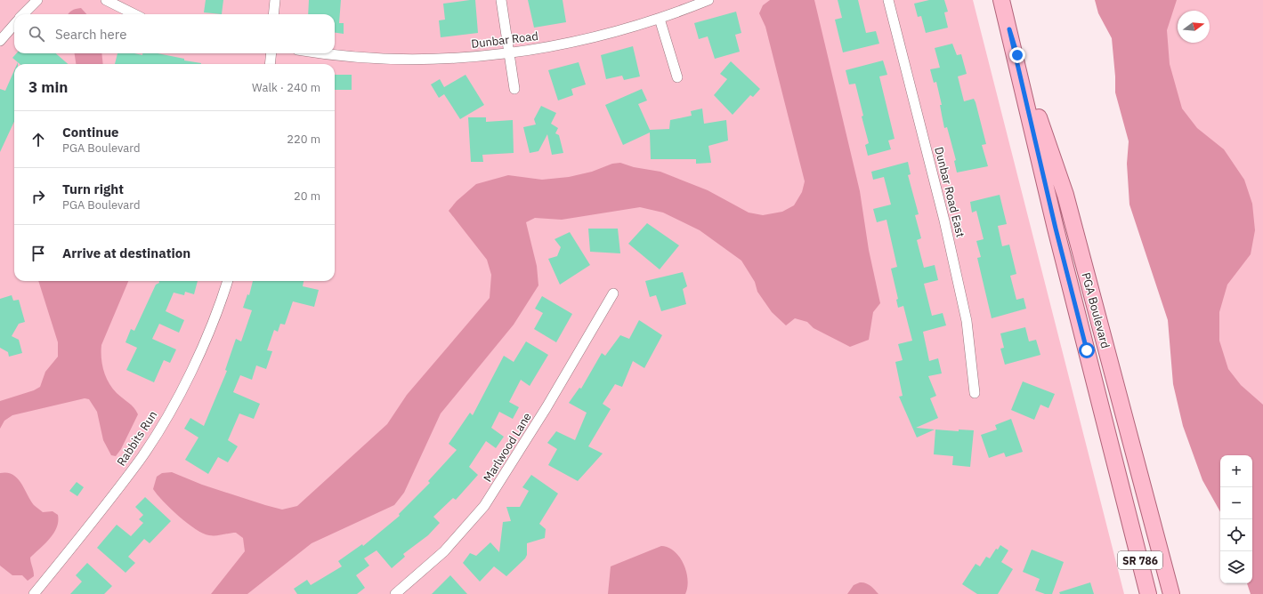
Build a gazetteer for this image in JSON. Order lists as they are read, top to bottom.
{
  "streets": {
    "main road": ["PGA Boulevard", "SR 786"],
    "street": [
      "Dunbar Road",
      "Dunbar Road East",
      "Rabbits Run",
      "Marlwood Lane"
    ]
  },
  "north": "right",
  "page": {
    "search": "Search here",
    "heading": ["3 min", "Walk · 240 m"],
    "list": [
      ["Continue", "PGA Boulevard", "220 m"],
      ["Turn right", "PGA Boulevard", "20 m"],
      "Arrive at destination"
    ],
    "map_buttons": ["+", "−"]
  }
}
